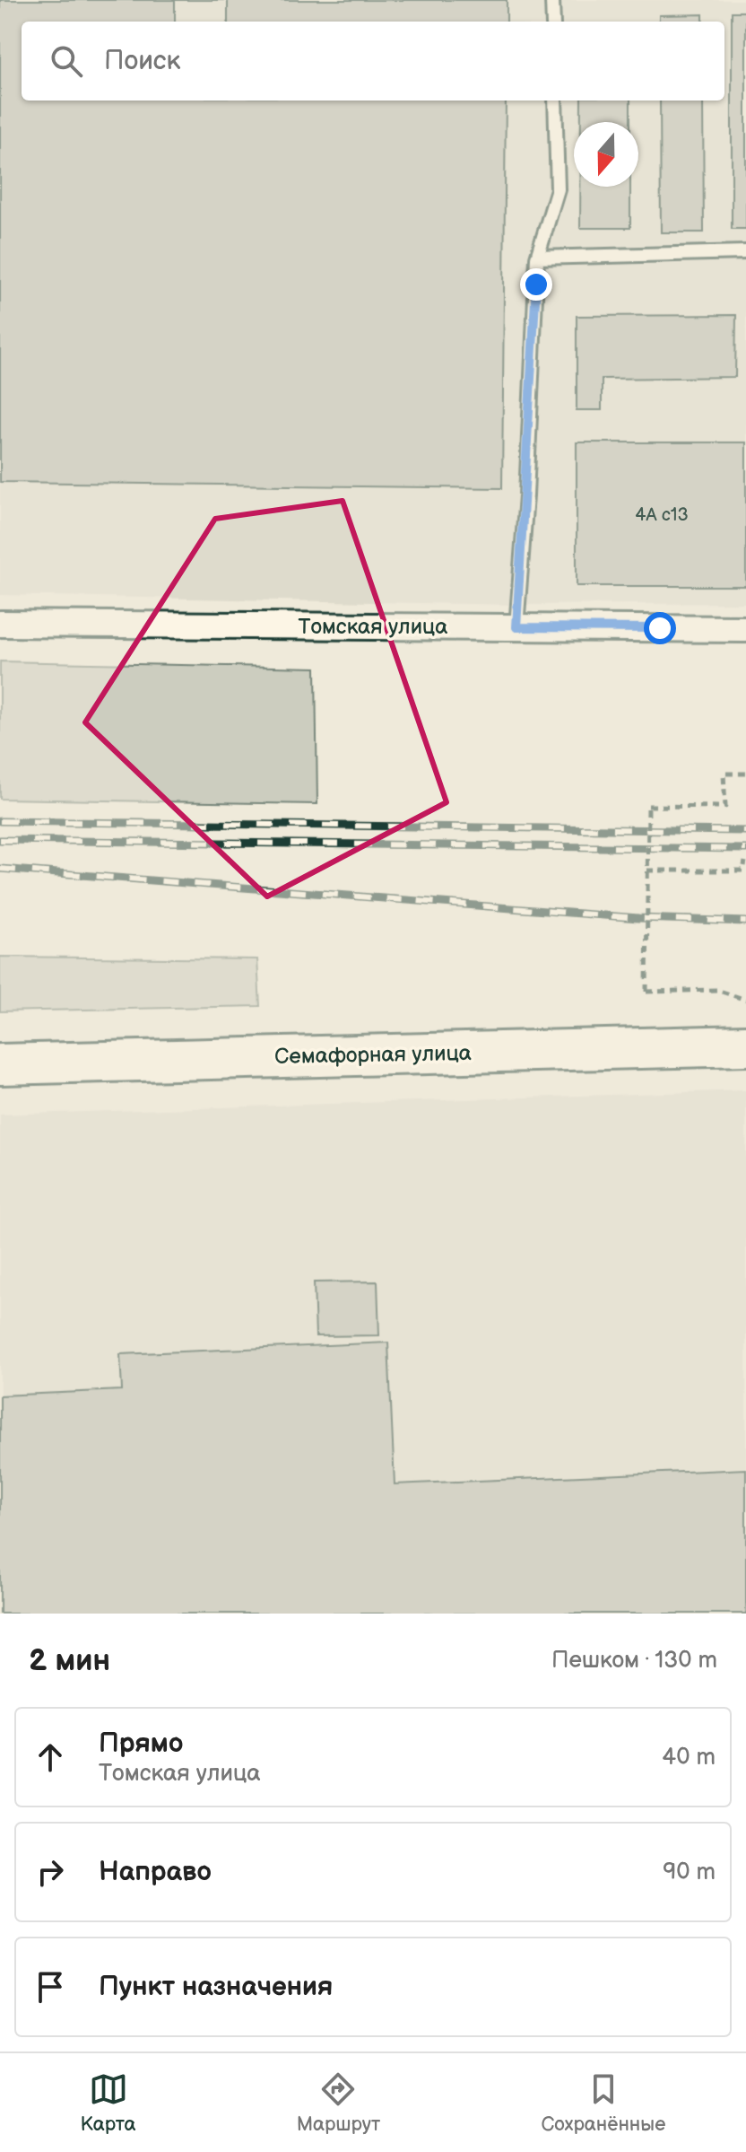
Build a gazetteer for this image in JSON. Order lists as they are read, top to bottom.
{
  "streets": {
    "highway": ["Семафорная улица"],
    "street": ["Томская улица"]
  },
  "house_numbers": ["4А с13"],
  "north": "bottom",
  "page": {
    "search": "Поиск",
    "heading": ["2 мин", "Пешком · 130 m"],
    "list": [
      ["Прямо", "Томская улица", "40 m"],
      ["Направо", "90 m"],
      "Пункт назначения"
    ],
    "nav": ["Карта", "Маршрут", "Сохранённые"]
  }
}
